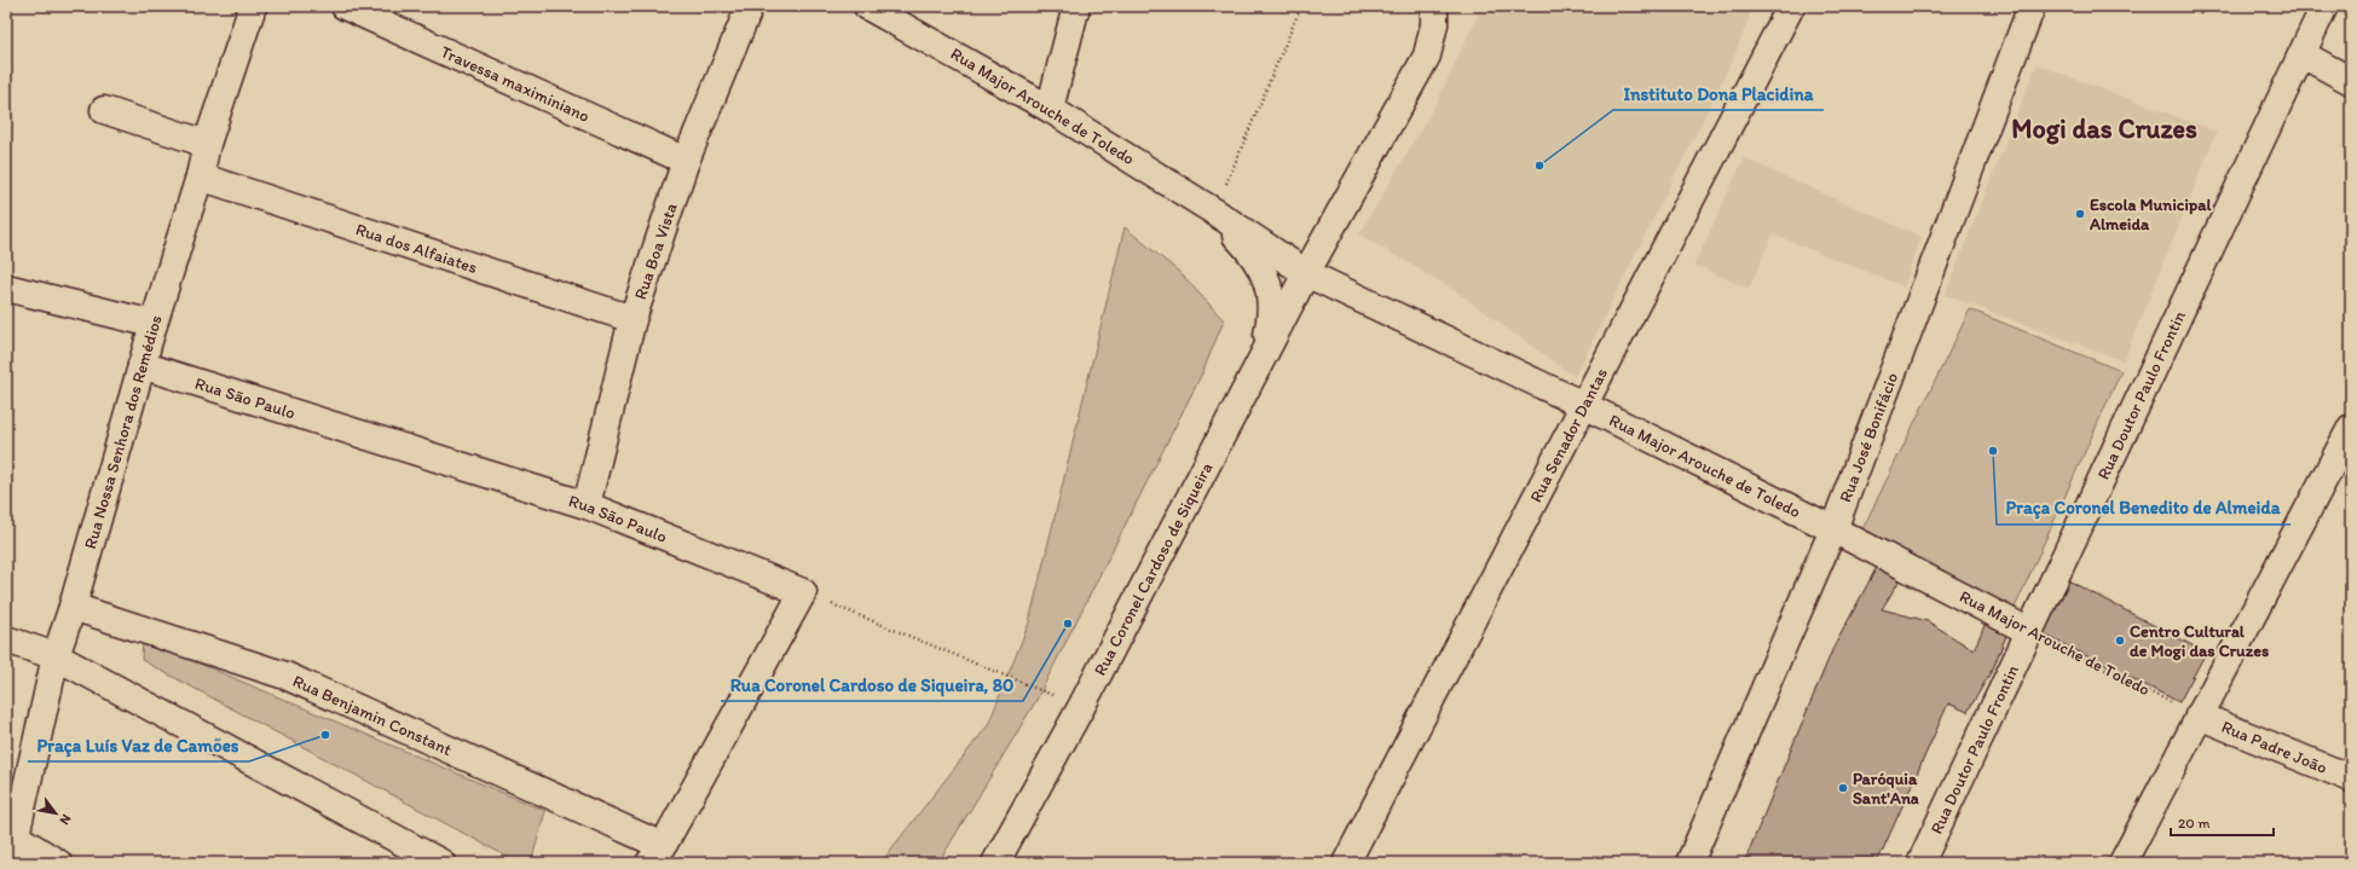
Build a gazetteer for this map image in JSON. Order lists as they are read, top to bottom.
{
  "streets": {
    "street": [
      "Travessa maximiniano",
      "Rua Major Arouche de Toledo",
      "Rua dos Alfaiates",
      "Rua Boa Vista",
      "Rua Doutor Paulo Frontin",
      "Rua São Paulo",
      "Rua Nossa Senhora dos Remédios",
      "Rua Senador Dantas",
      "Rua José Bonifácio",
      "Rua Coronel Cardoso de Siqueira",
      "Rua Benjamin Constant",
      "Rua Padre João"
    ]
  },
  "crossings": [
    ["Travessa maximiniano", "Rua Boa Vista"],
    ["Rua Major Arouche de Toledo", "Rua Doutor Paulo Frontin"],
    ["Rua Major Arouche de Toledo", "Rua Senador Dantas"],
    ["Rua Major Arouche de Toledo", "Rua José Bonifácio"],
    ["Rua Major Arouche de Toledo", "Rua Coronel Cardoso de Siqueira"],
    ["Rua Major Arouche de Toledo", "Rua Padre João"],
    ["Rua dos Alfaiates", "Rua Boa Vista"],
    ["Rua dos Alfaiates", "Rua Nossa Senhora dos Remédios"],
    ["Rua Boa Vista", "Rua São Paulo"],
    ["Rua São Paulo", "Rua Nossa Senhora dos Remédios"],
    ["Rua Nossa Senhora dos Remédios", "Rua Benjamin Constant"]
  ],
  "districts": ["Mogi das Cruzes"],
  "places": [
    "Instituto Dona Placidina",
    "Escola Municipal Almeida",
    "Praça Coronel Benedito de Almeida",
    "Rua Coronel Cardoso de Siqueira, 80",
    "Centro Cultural de Mogi das Cruzes",
    "Praça Luís Vaz de Camões",
    "Paróquia Sant'Ana"
  ],
  "scale_bar": "20 m",
  "north": "bottom right"
}
